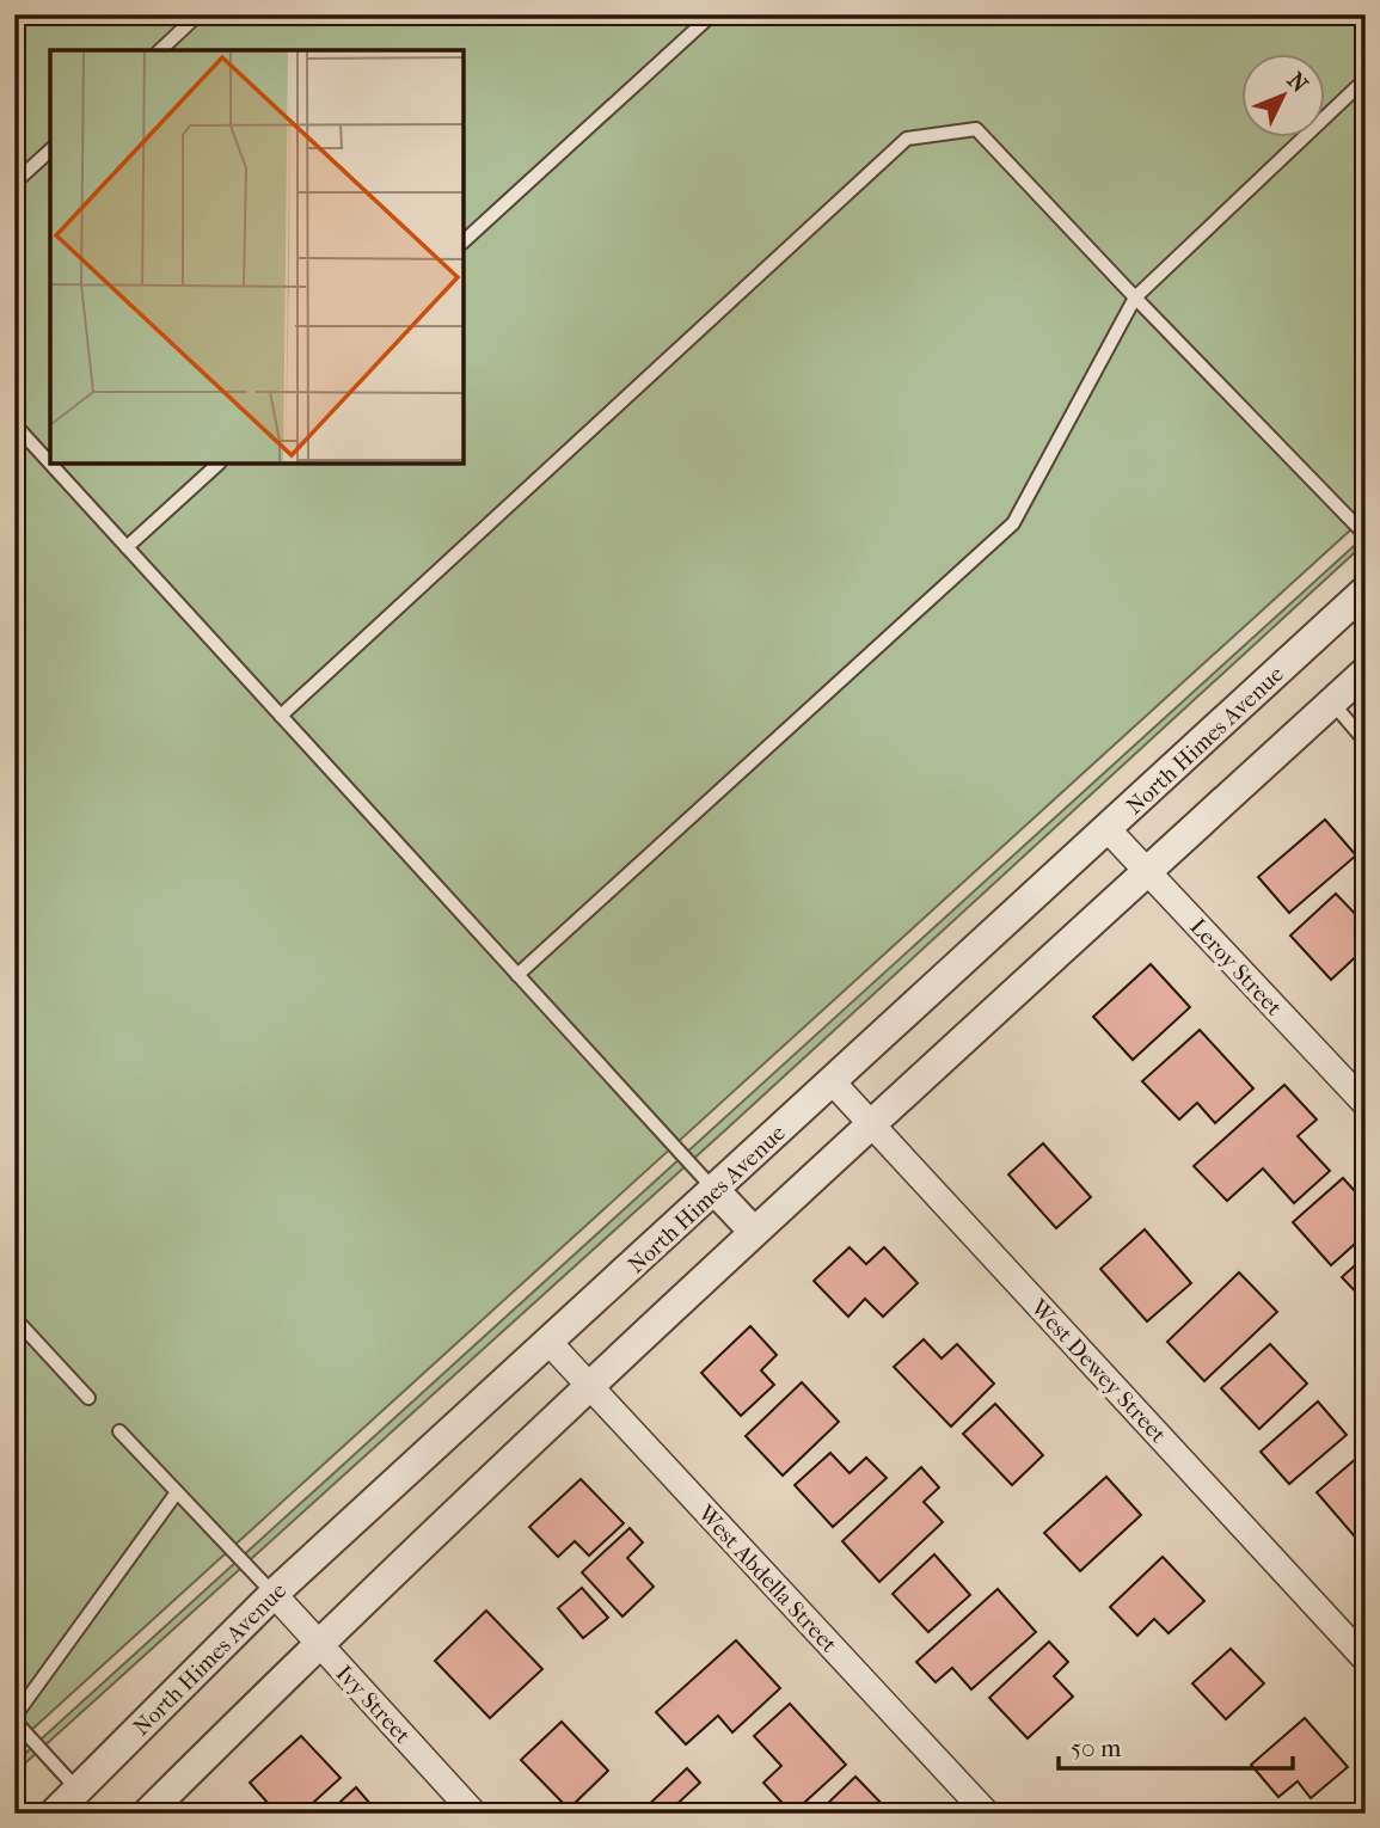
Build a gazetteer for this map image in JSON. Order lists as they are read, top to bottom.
{
  "streets": {
    "street": [
      "North Himes Avenue",
      "Leroy Street",
      "West Dewey Street",
      "West Abdella Street",
      "Ivy Street"
    ]
  },
  "crossings": [
    ["North Himes Avenue", "Leroy Street"],
    ["North Himes Avenue", "West Dewey Street"],
    ["North Himes Avenue", "West Abdella Street"],
    ["North Himes Avenue", "Ivy Street"]
  ],
  "scale_bar": "50 m",
  "north": "top right"
}
